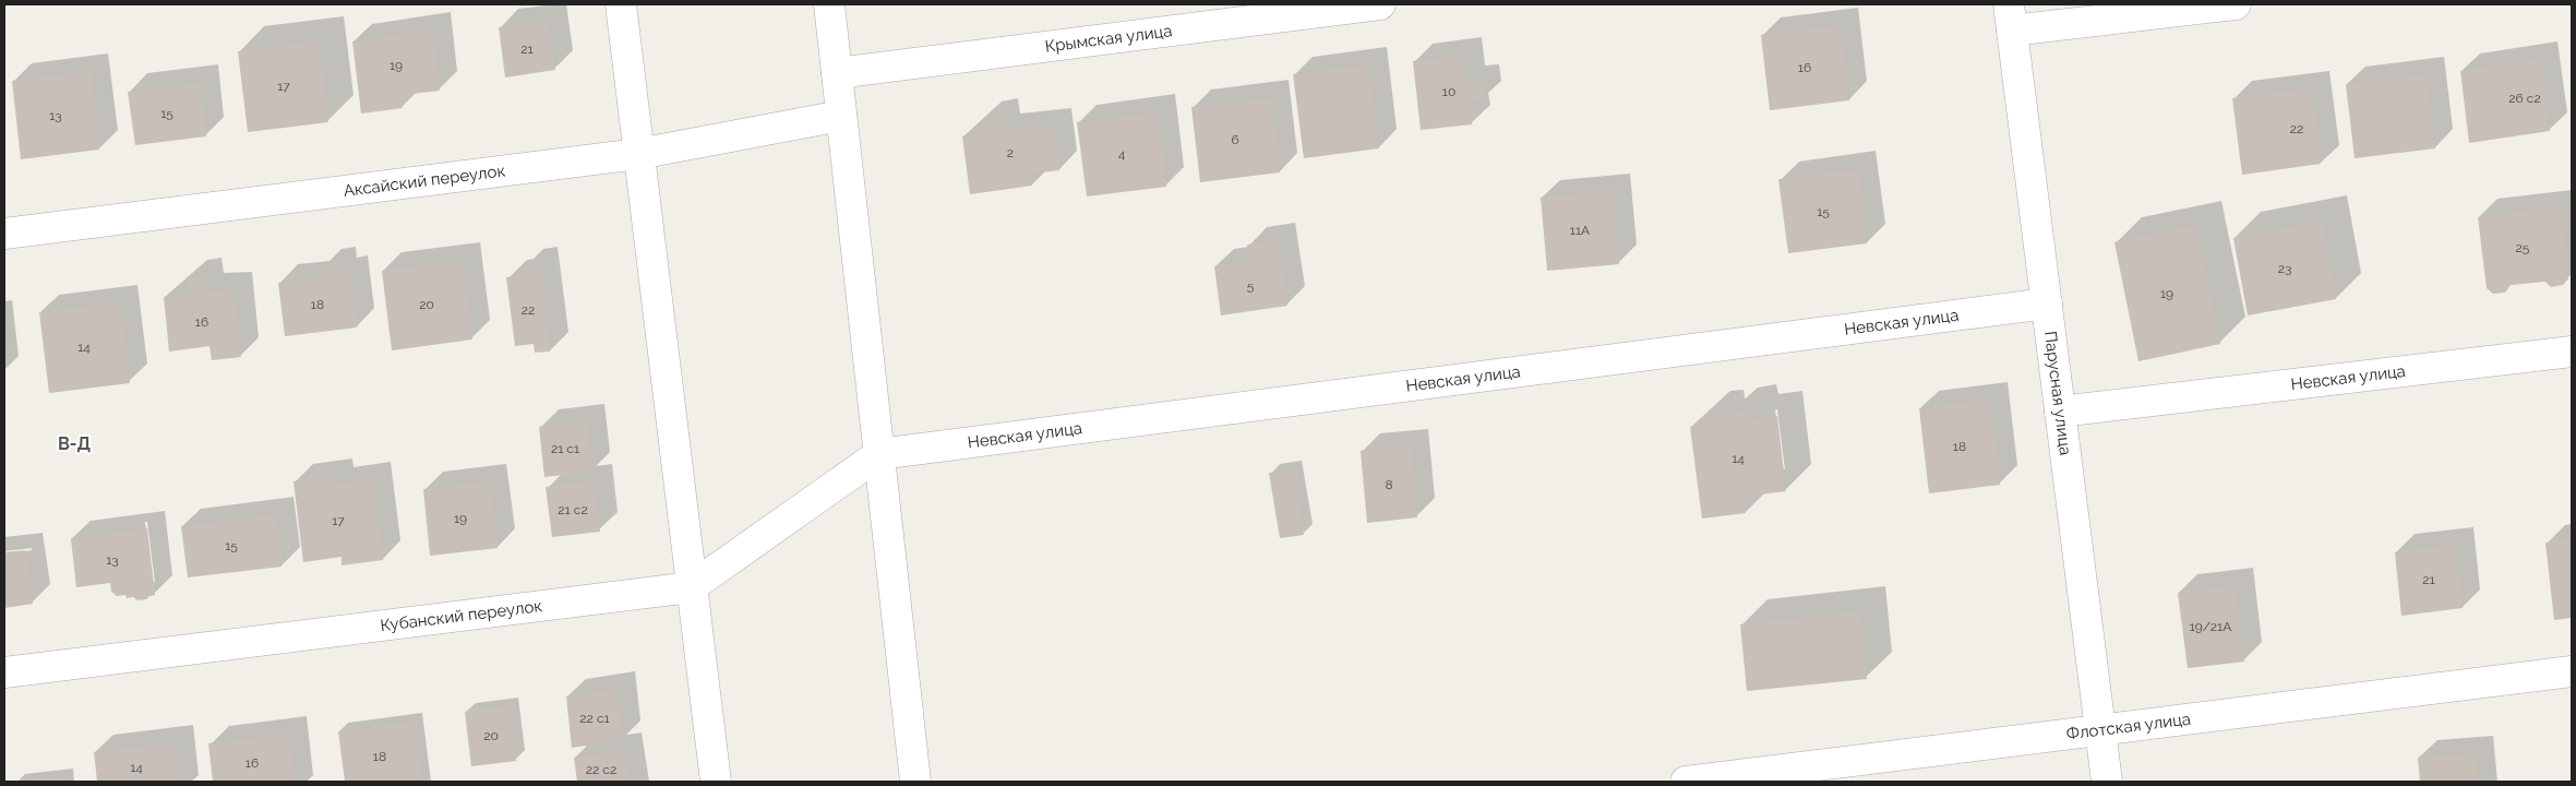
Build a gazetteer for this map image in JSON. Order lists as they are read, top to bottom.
{
  "streets": {
    "street": [
      "Крымская улица",
      "Аксайский переулок",
      "Невская улица",
      "Парусная улица",
      "Кубанский переулок",
      "Флотская улица"
    ]
  },
  "crossings": [
    ["Невская улица", "Парусная улица"],
    ["Невская улица", "Кубанский переулок"],
    ["Парусная улица", "Флотская улица"]
  ],
  "districts": ["В-Д"],
  "house_numbers": [
    "21",
    "19",
    "16",
    "17",
    "10",
    "26 с2",
    "15",
    "13",
    "22",
    "6",
    "2",
    "4",
    "15",
    "11А",
    "25",
    "23",
    "5",
    "19",
    "18",
    "20",
    "22",
    "16",
    "14",
    "18",
    "21 с1",
    "14",
    "8",
    "21 с2",
    "19",
    "17",
    "15",
    "13",
    "21",
    "19/21А",
    "22 с1",
    "20",
    "18",
    "16",
    "14",
    "22 с2"
  ]
}
